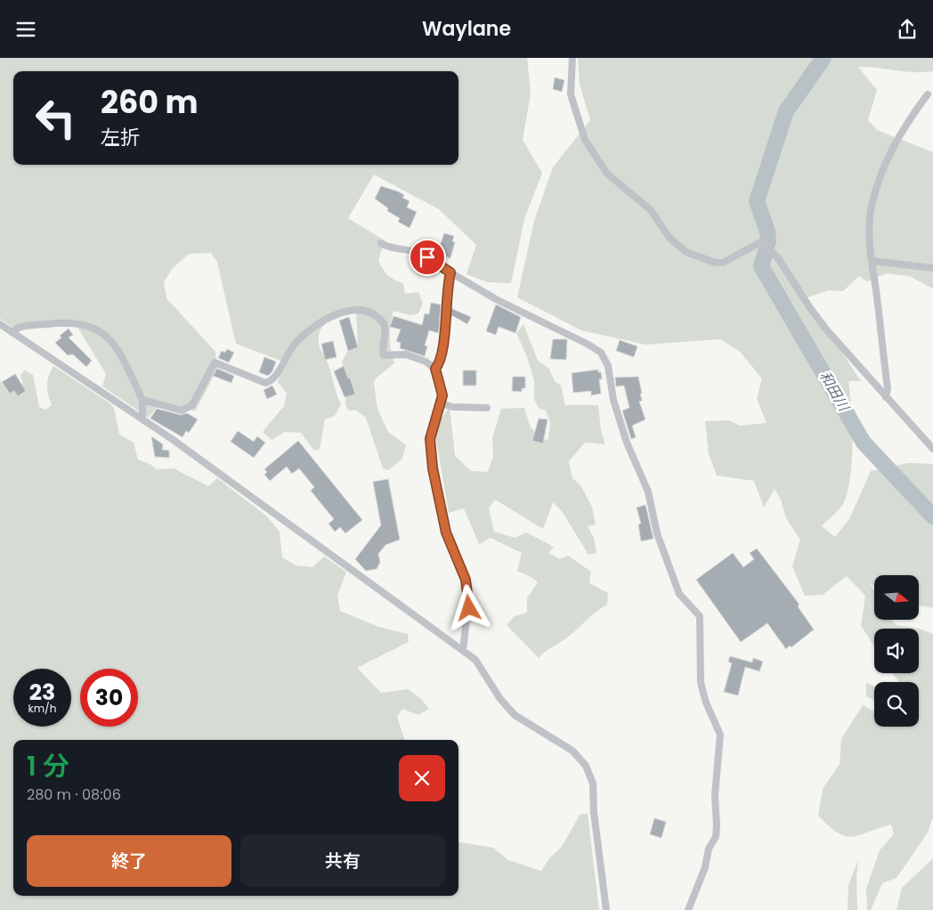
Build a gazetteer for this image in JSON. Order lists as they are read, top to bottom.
{
  "water": ["和田川"],
  "north": "right",
  "page": {
    "header": "Waylane",
    "turn": ["260 m", "左折"],
    "speed": "23 km/h",
    "limit": "30",
    "heading": ["1 分", "280 m · 08:06"],
    "buttons": ["終了", "共有"]
  }
}
